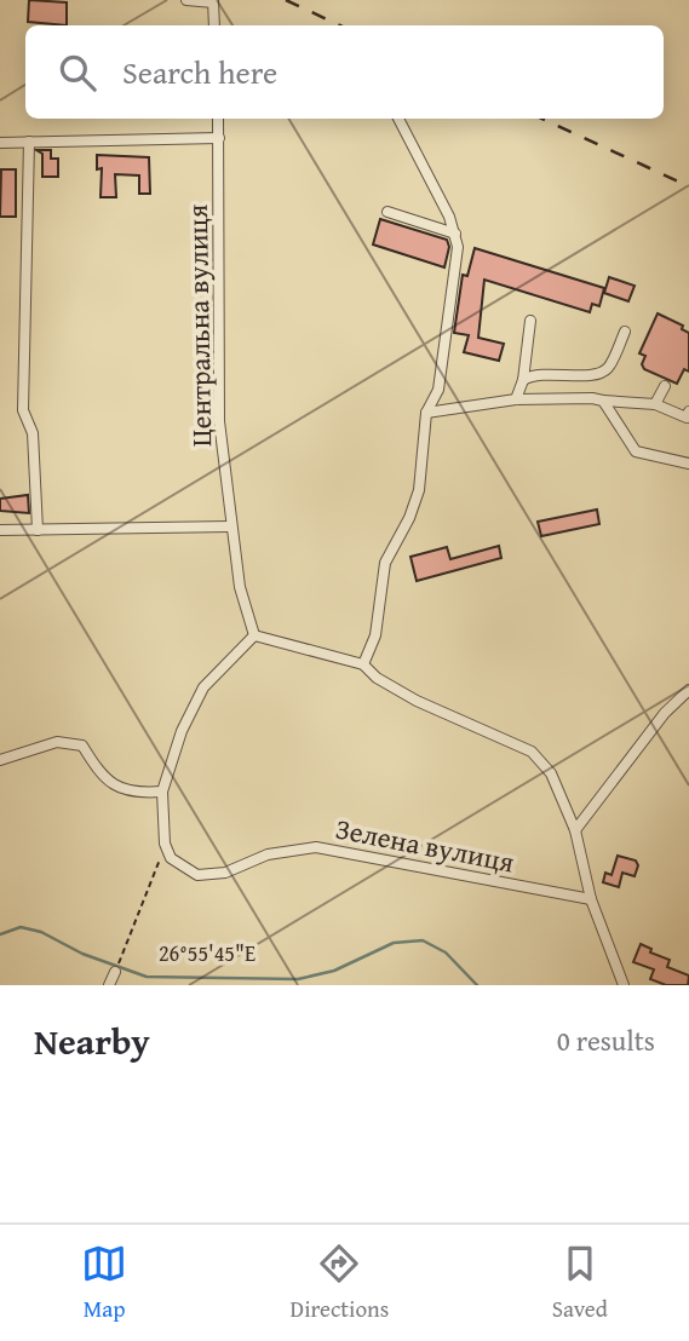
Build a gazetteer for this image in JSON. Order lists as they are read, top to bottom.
{
  "streets": {
    "street": ["Центральна вулиця", "Зелена вулиця"]
  },
  "page": {
    "search": "Search here",
    "heading": ["Nearby", "0 results"],
    "nav": ["Map", "Directions", "Saved"]
  },
  "coordinates": ["26°55'45\"E"]
}
